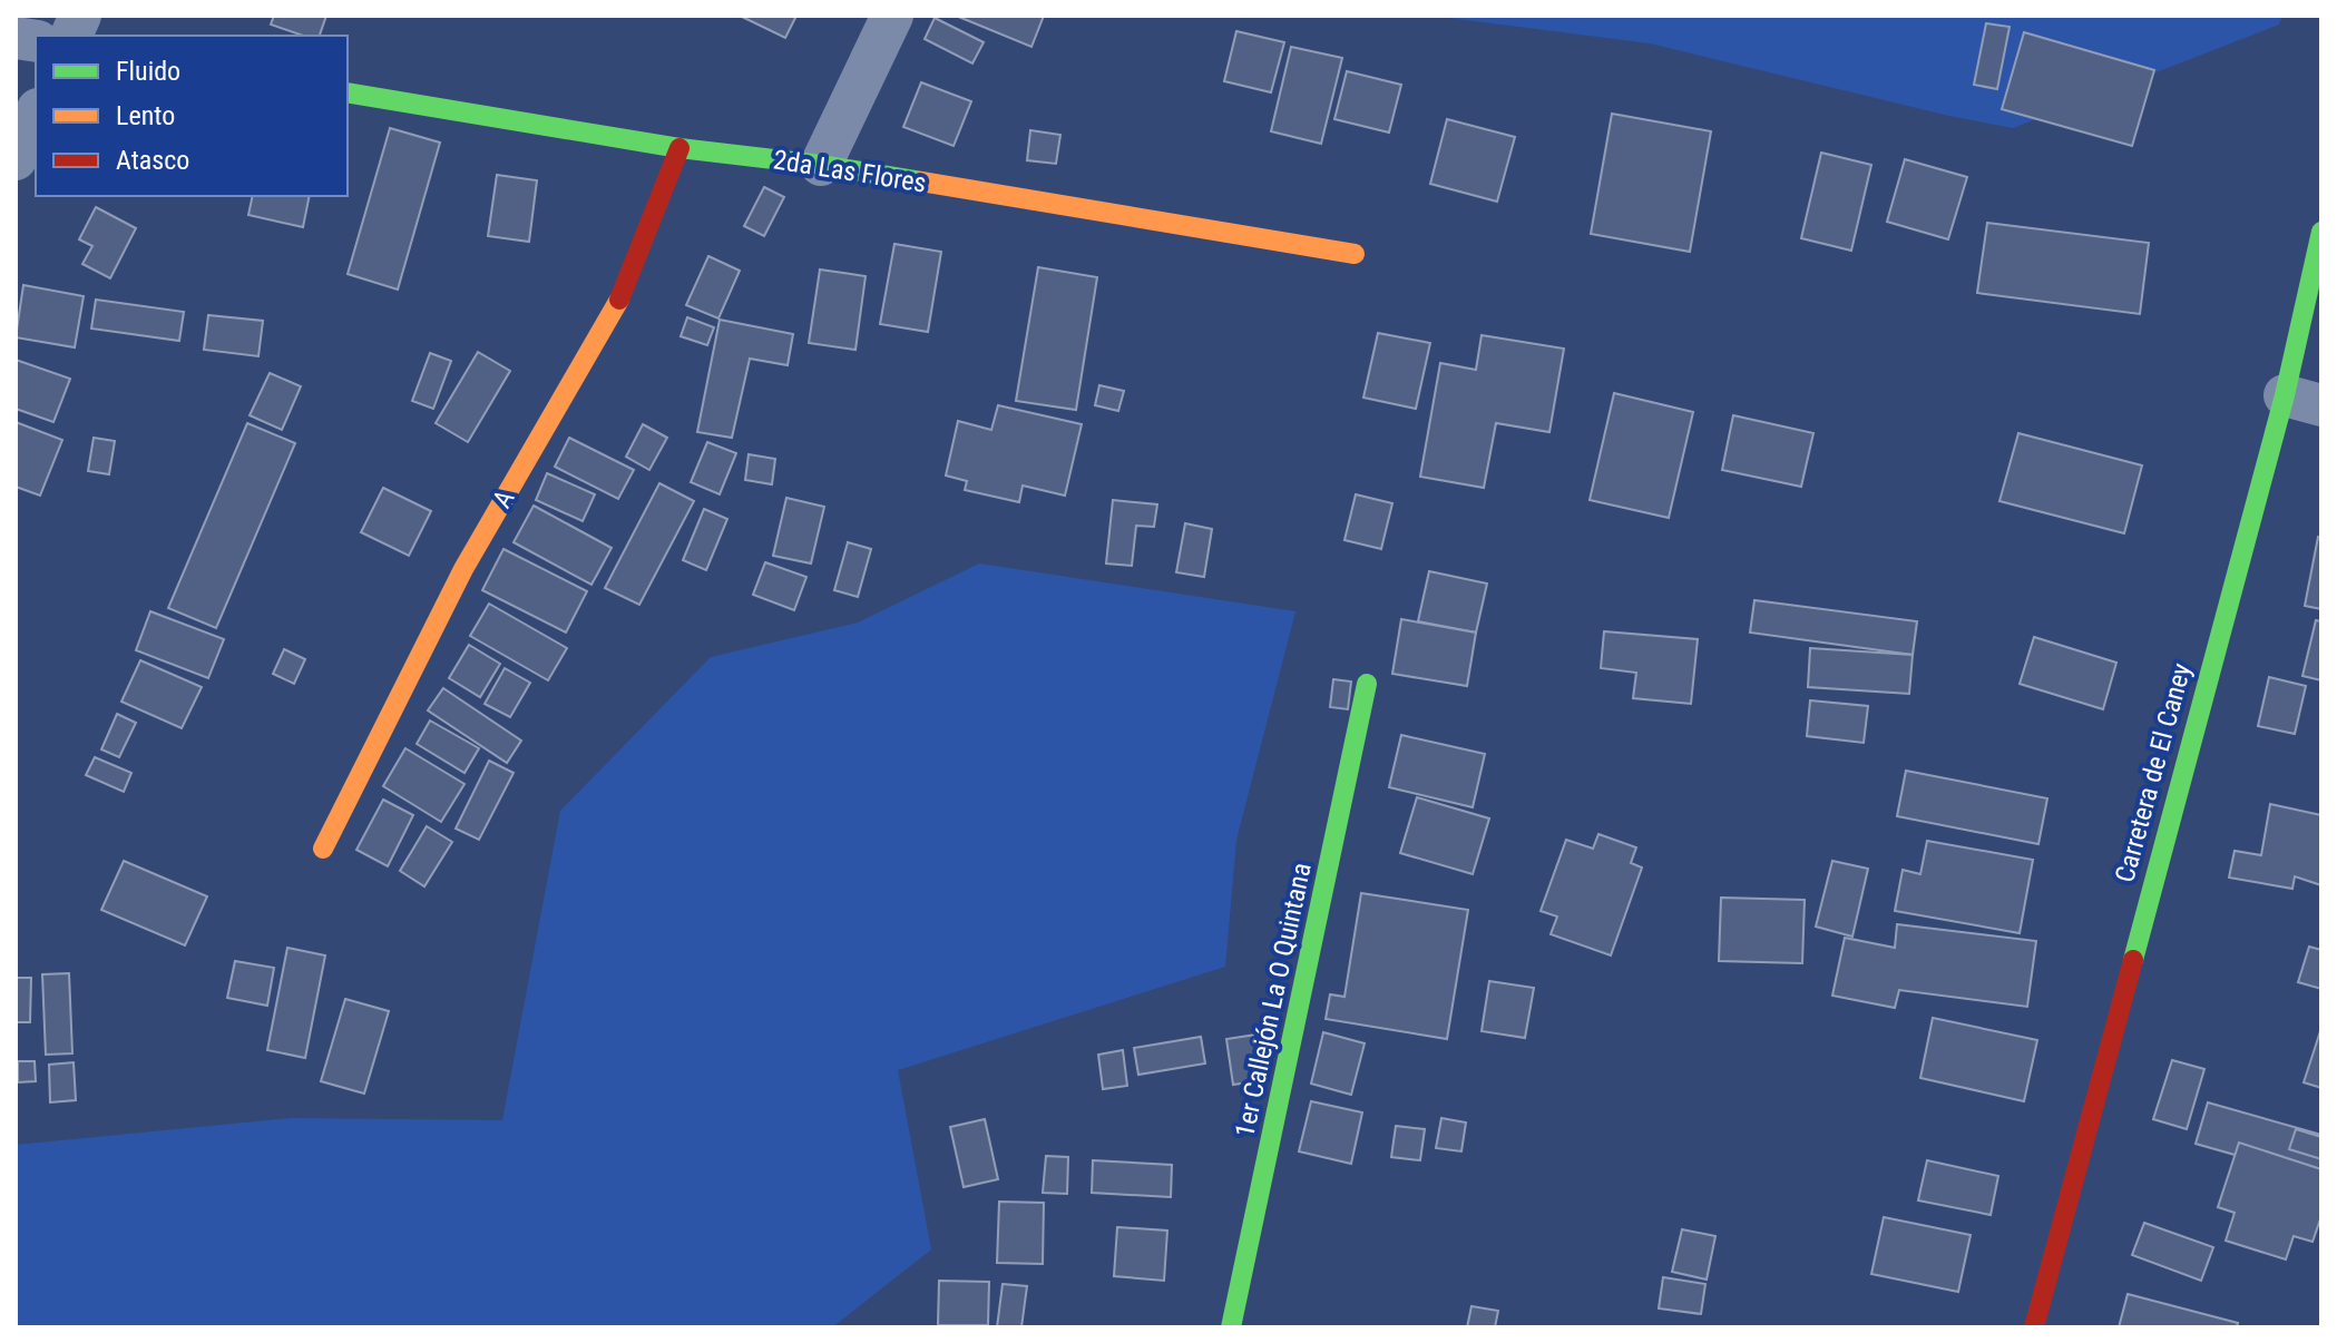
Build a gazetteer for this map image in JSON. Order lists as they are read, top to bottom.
{
  "streets": {
    "street": [
      "2da Las Flores",
      "A",
      "Carretera de El Caney",
      "1er Callejón La O Quintana"
    ]
  },
  "crossings": [
    ["2da Las Flores", "A"]
  ],
  "legend": ["Fluido", "Lento", "Atasco"]
}
